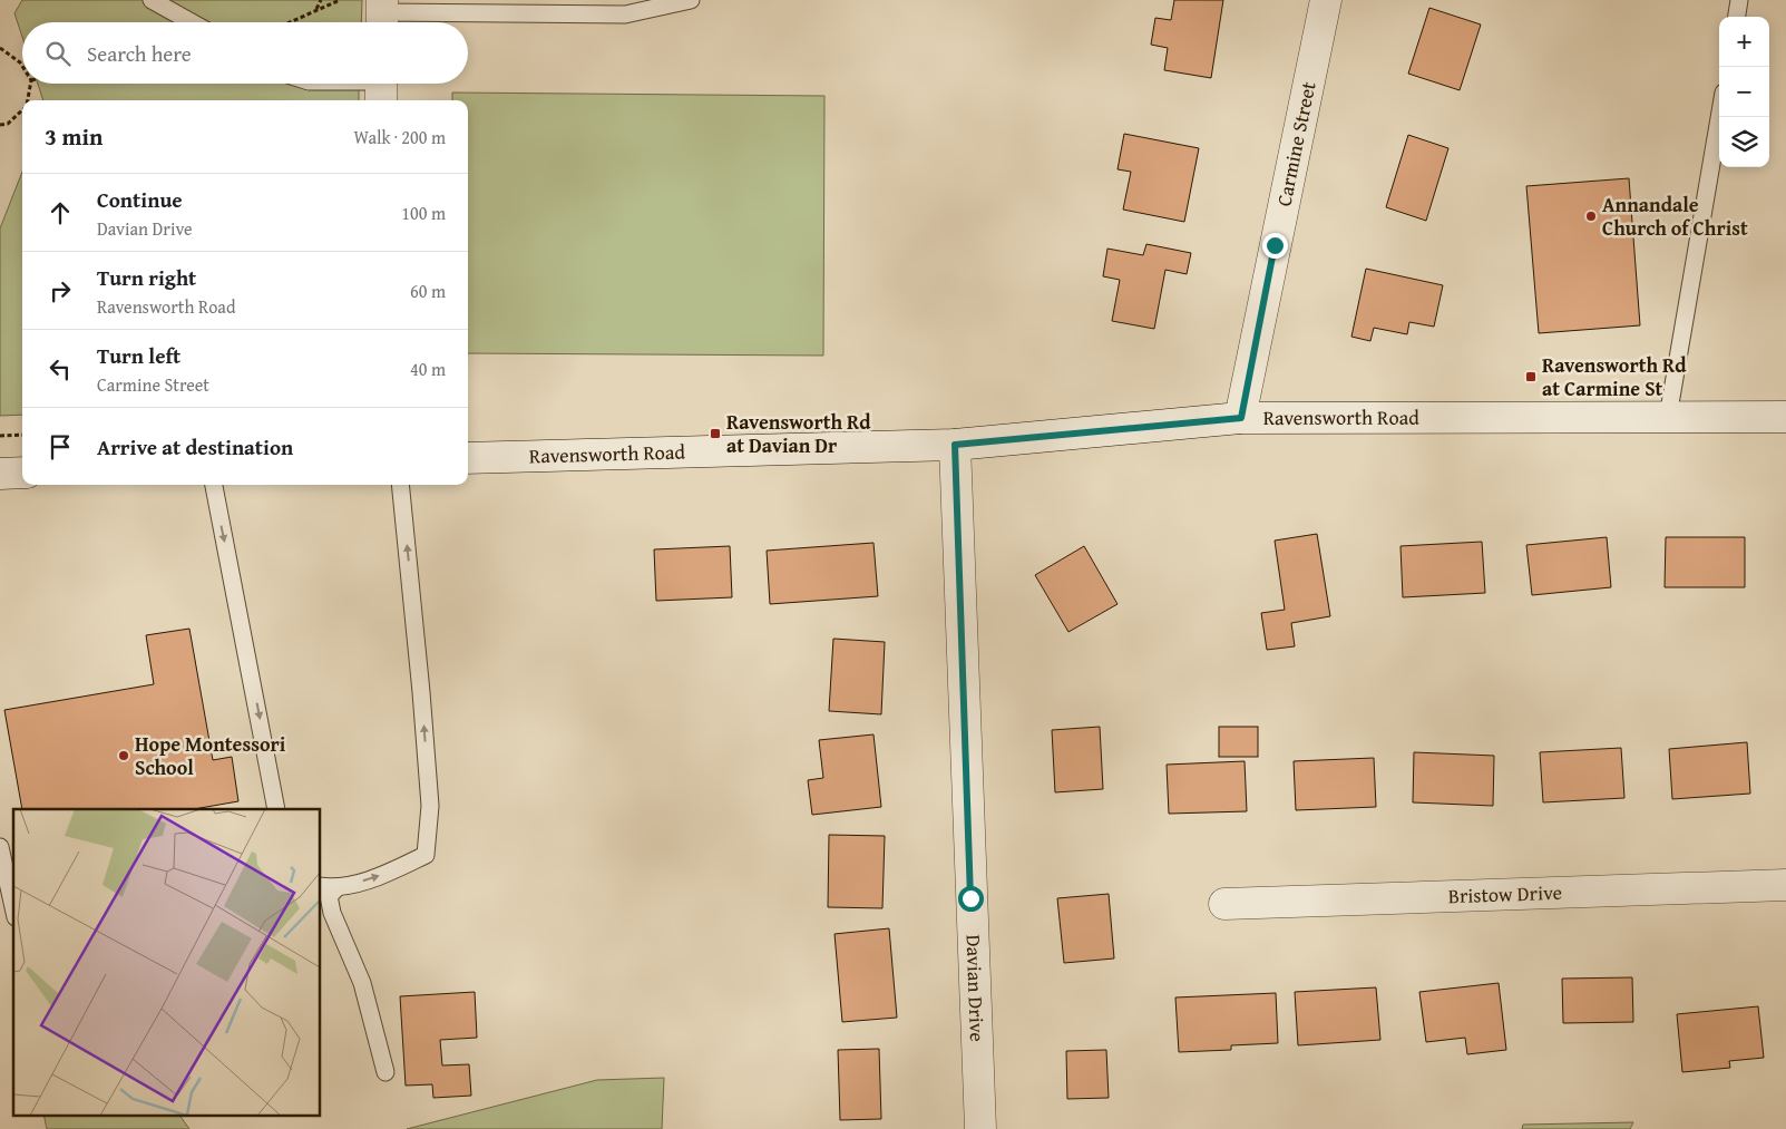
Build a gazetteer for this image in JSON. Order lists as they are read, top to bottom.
{
  "streets": {
    "street": [
      "Carmine Street",
      "Ravensworth Road",
      "Bristow Drive",
      "Davian Drive"
    ]
  },
  "crossings": [
    ["Carmine Street", "Ravensworth Road"],
    ["Ravensworth Road", "Davian Drive"]
  ],
  "places": {
    "other": ["Annandale Church of Christ", "Hope Montessori School"],
    "transit": ["Ravensworth Rd at Carmine St", "Ravensworth Rd at Davian Dr"]
  },
  "page": {
    "map_buttons": ["+", "−"],
    "search": "Search here",
    "heading": ["3 min", "Walk · 200 m"],
    "list": [
      ["Continue", "Davian Drive", "100 m"],
      ["Turn right", "Ravensworth Road", "60 m"],
      ["Turn left", "Carmine Street", "40 m"],
      "Arrive at destination"
    ]
  }
}
